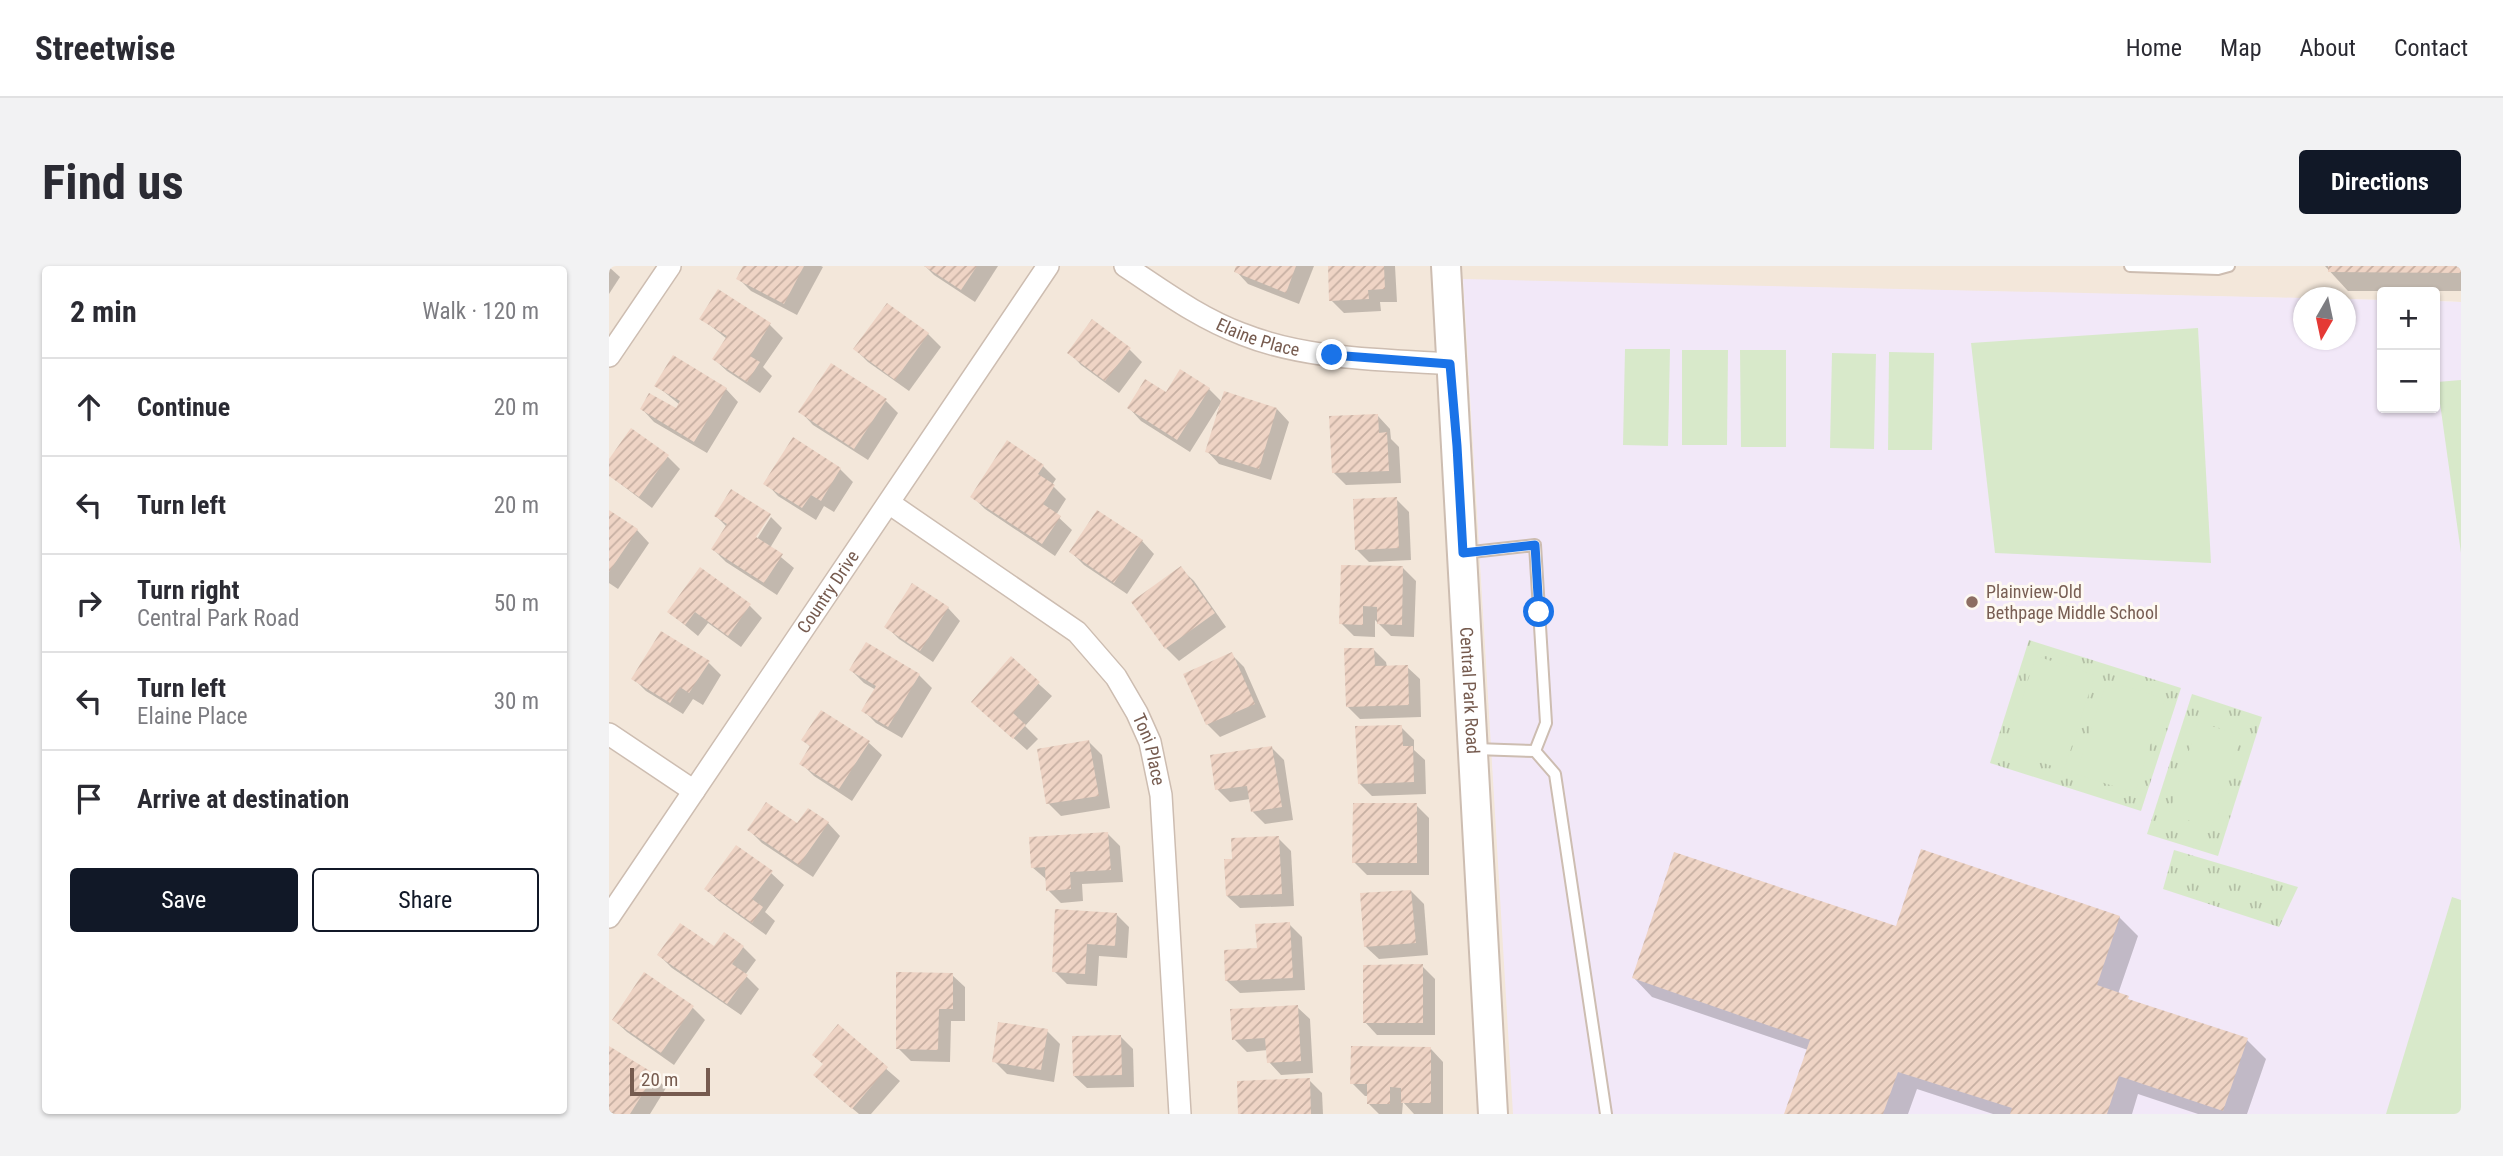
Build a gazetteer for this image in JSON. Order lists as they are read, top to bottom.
{
  "streets": {
    "street": [
      "Elaine Place",
      "Country Drive",
      "Central Park Road",
      "Toni Place"
    ]
  },
  "crossings": [
    ["Elaine Place", "Central Park Road"],
    ["Country Drive", "Toni Place"]
  ],
  "places": ["Plainview-Old Bethpage Middle School"],
  "scale_bar": "20 m",
  "north": "bottom",
  "page": {
    "header": "Streetwise",
    "nav": [
      "Home",
      "Map",
      "About",
      "Contact"
    ],
    "buttons": [
      "Directions",
      ["Save", "Share"]
    ],
    "title": "Find us",
    "heading": ["2 min", "Walk · 120 m"],
    "map_buttons": ["+", "−"],
    "list": [
      ["Continue", "20 m"],
      ["Turn left", "20 m"],
      ["Turn right", "Central Park Road", "50 m"],
      ["Turn left", "Elaine Place", "30 m"],
      "Arrive at destination"
    ],
    "scale": "20 m"
  }
}
